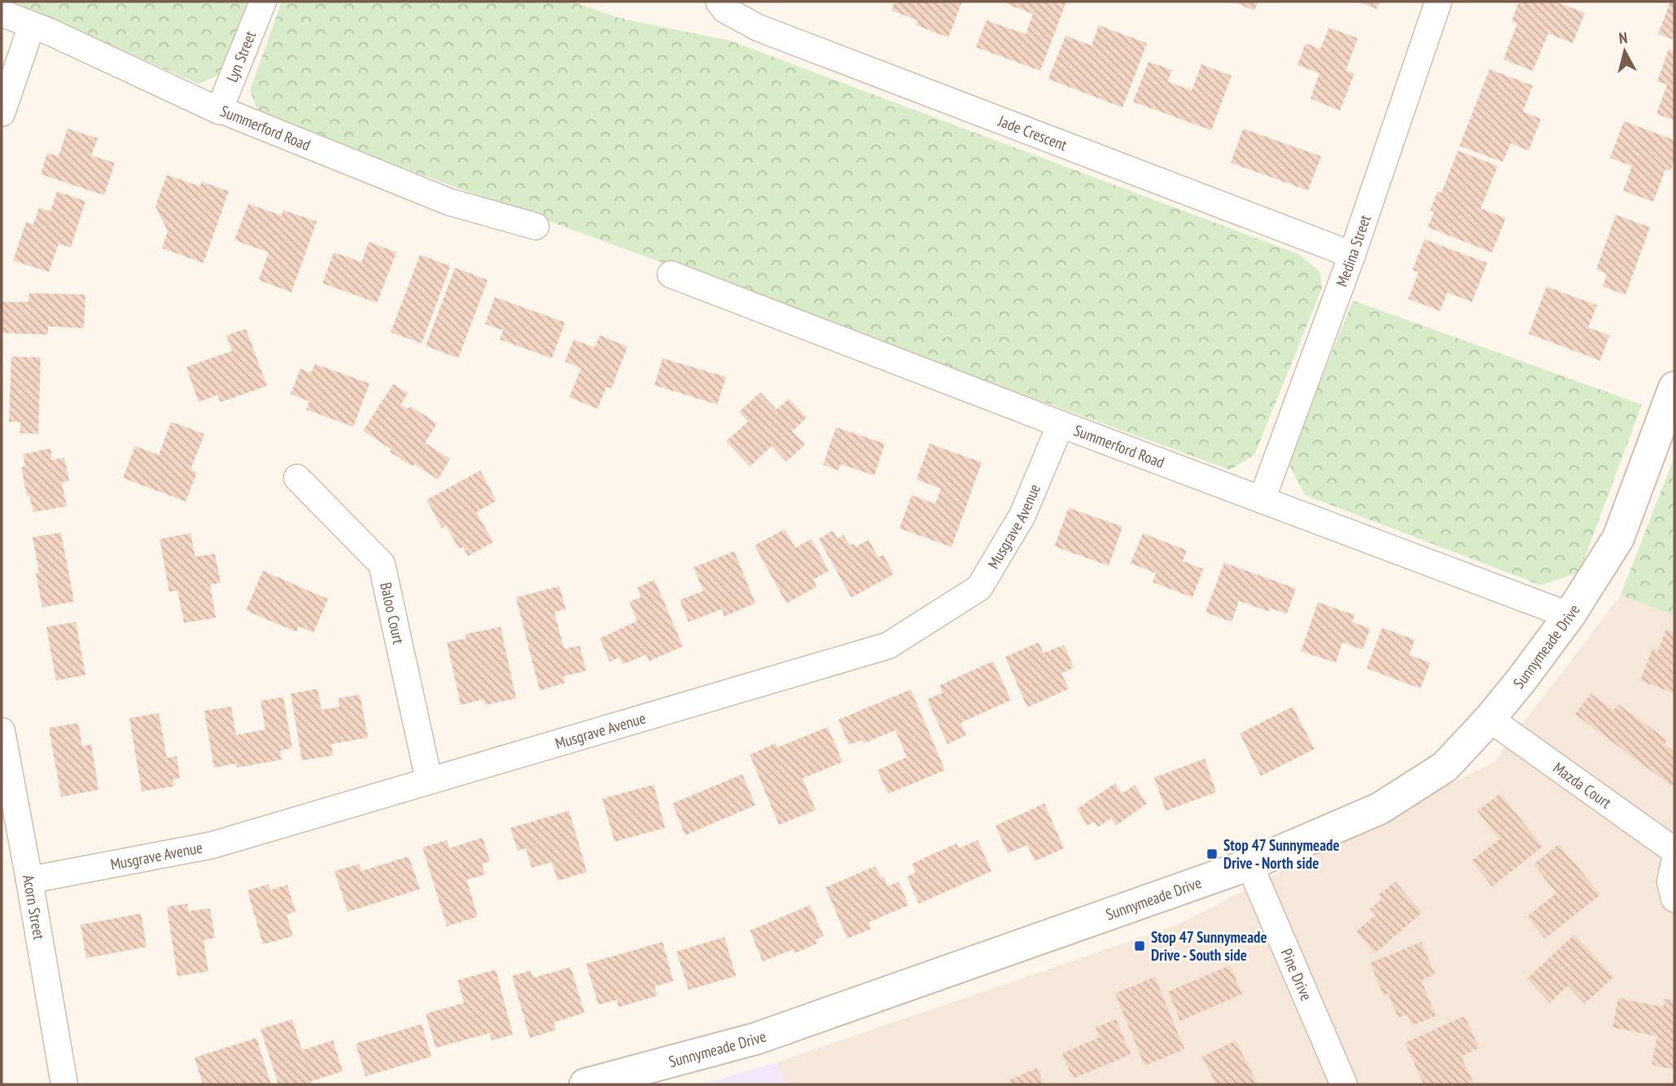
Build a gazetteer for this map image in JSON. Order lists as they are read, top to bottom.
{
  "streets": {
    "street": [
      "Lyn Street",
      "Summerford Road",
      "Jade Crescent",
      "Medina Street",
      "Musgrave Avenue",
      "Baloo Court",
      "Sunnymeade Drive",
      "Mazda Court",
      "Acorn Street",
      "Pine Drive"
    ]
  },
  "crossings": [
    ["Lyn Street", "Summerford Road"],
    ["Summerford Road", "Medina Street"],
    ["Summerford Road", "Musgrave Avenue"],
    ["Summerford Road", "Sunnymeade Drive"],
    ["Jade Crescent", "Medina Street"],
    ["Musgrave Avenue", "Baloo Court"],
    ["Musgrave Avenue", "Acorn Street"],
    ["Sunnymeade Drive", "Mazda Court"],
    ["Sunnymeade Drive", "Pine Drive"]
  ],
  "places": {
    "transit": ["Stop 47 Sunnymeade Drive - North side", "Stop 47 Sunnymeade Drive - South side"]
  },
  "north": "top"
}
